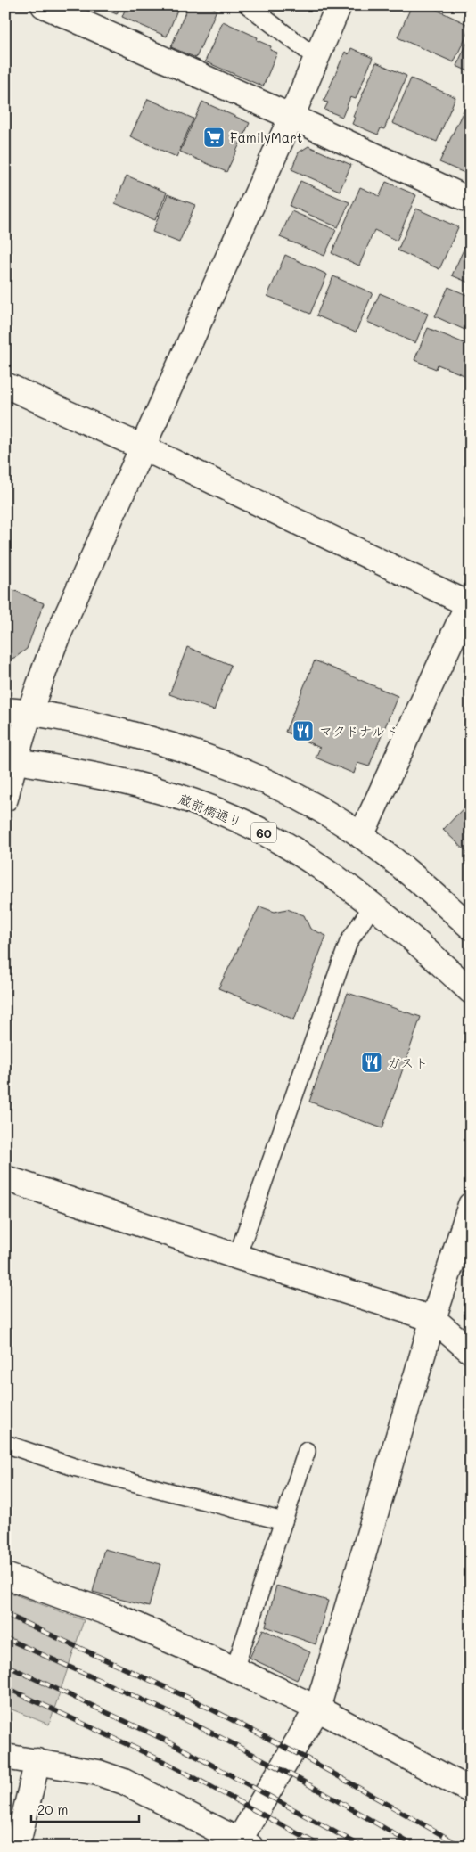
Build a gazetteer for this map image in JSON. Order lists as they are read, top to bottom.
{
  "streets": {
    "street": ["蔵前橋通り", "60"]
  },
  "places": {
    "supermarket": ["FamilyMart"],
    "restaurant": ["マクドナルド", "ガスト"]
  },
  "scale_bar": "20 m"
}
